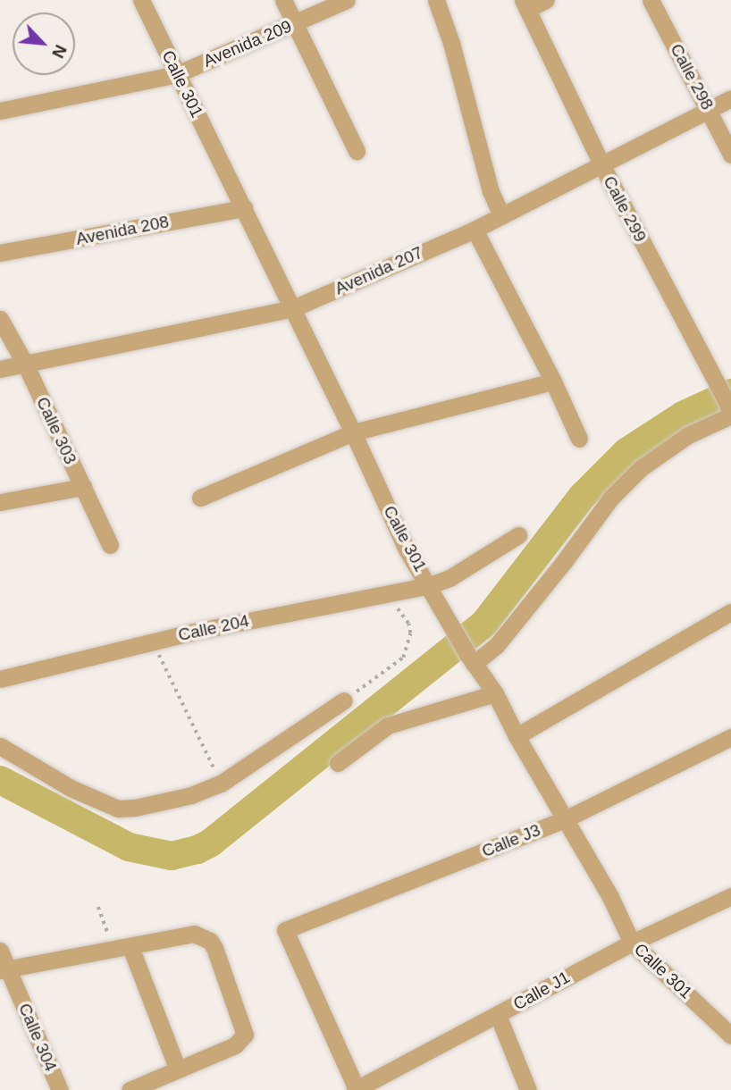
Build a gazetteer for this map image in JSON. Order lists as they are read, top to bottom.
{
  "streets": {
    "street": [
      "Avenida 209",
      "Calle 298",
      "Calle 301",
      "Calle 299",
      "Avenida 208",
      "Avenida 207",
      "Calle 303",
      "Calle 204",
      "Calle J3",
      "Calle J1",
      "Calle 304"
    ]
  },
  "crossings": [
    ["Avenida 209", "Calle 301"],
    ["Calle 298", "Avenida 207"],
    ["Calle 301", "Avenida 208"],
    ["Calle 301", "Avenida 207"],
    ["Calle 301", "Calle 204"],
    ["Calle 301", "Calle J3"],
    ["Calle 301", "Calle J1"],
    ["Calle 299", "Avenida 207"],
    ["Avenida 207", "Calle 303"],
    ["Calle J3", "Calle J1"]
  ],
  "north": "bottom right"
}
